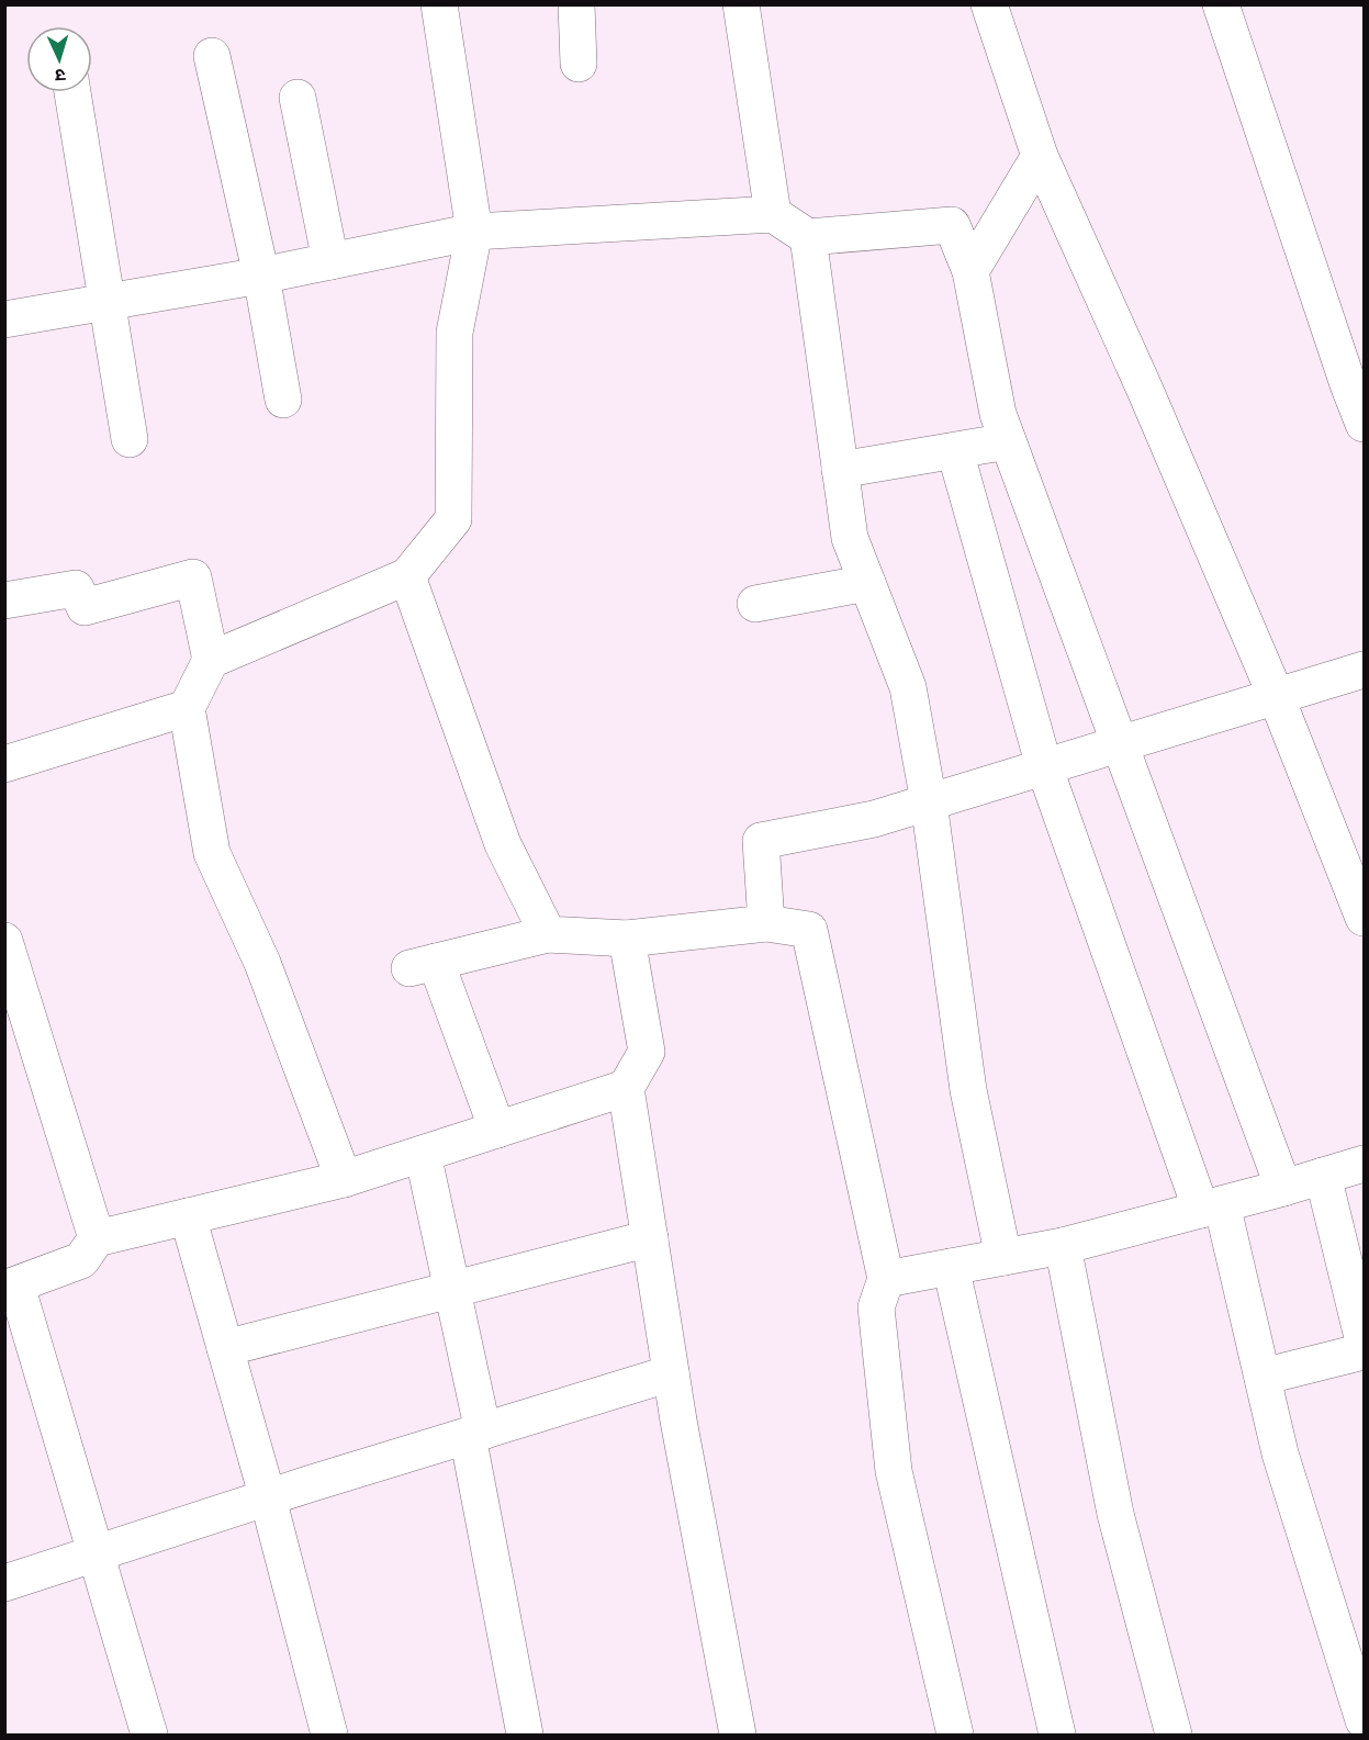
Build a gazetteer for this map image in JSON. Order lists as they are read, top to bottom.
{
  "north": "bottom"
}
